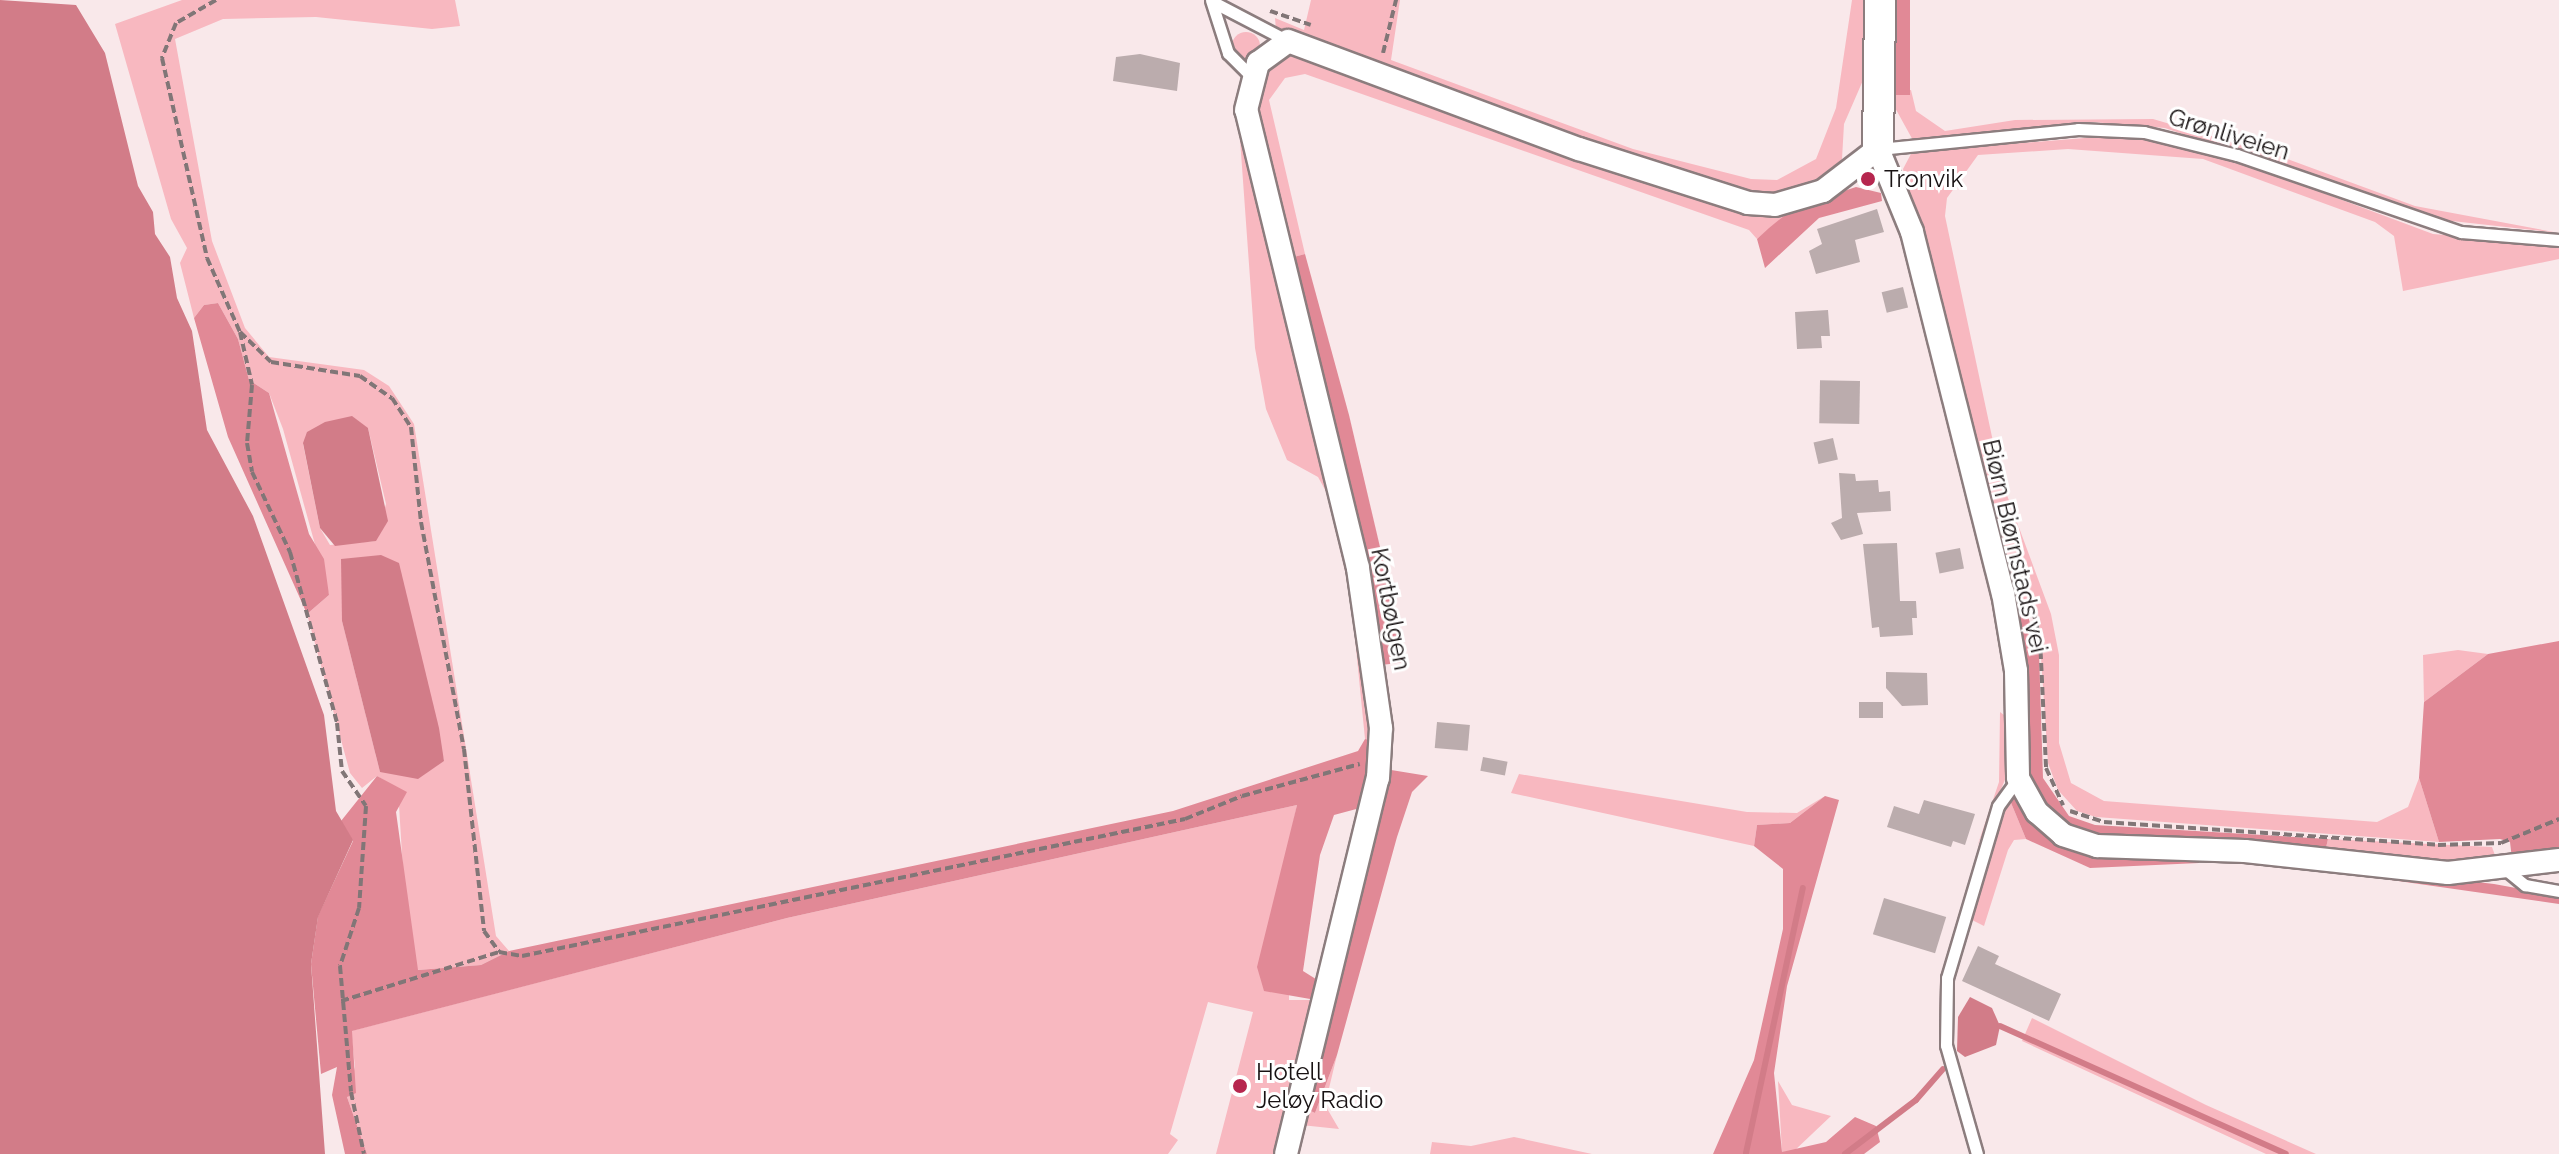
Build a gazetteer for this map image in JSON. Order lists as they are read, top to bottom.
{
  "streets": {
    "street": ["Biørn Biørnstads vei", "Kortbølgen"],
    "lane": ["Grønliveien"]
  },
  "crossings": [
    ["Grønliveien", "Biørn Biørnstads vei"]
  ],
  "places": ["Tronvik", "Hotell Jeløy Radio"]
}
